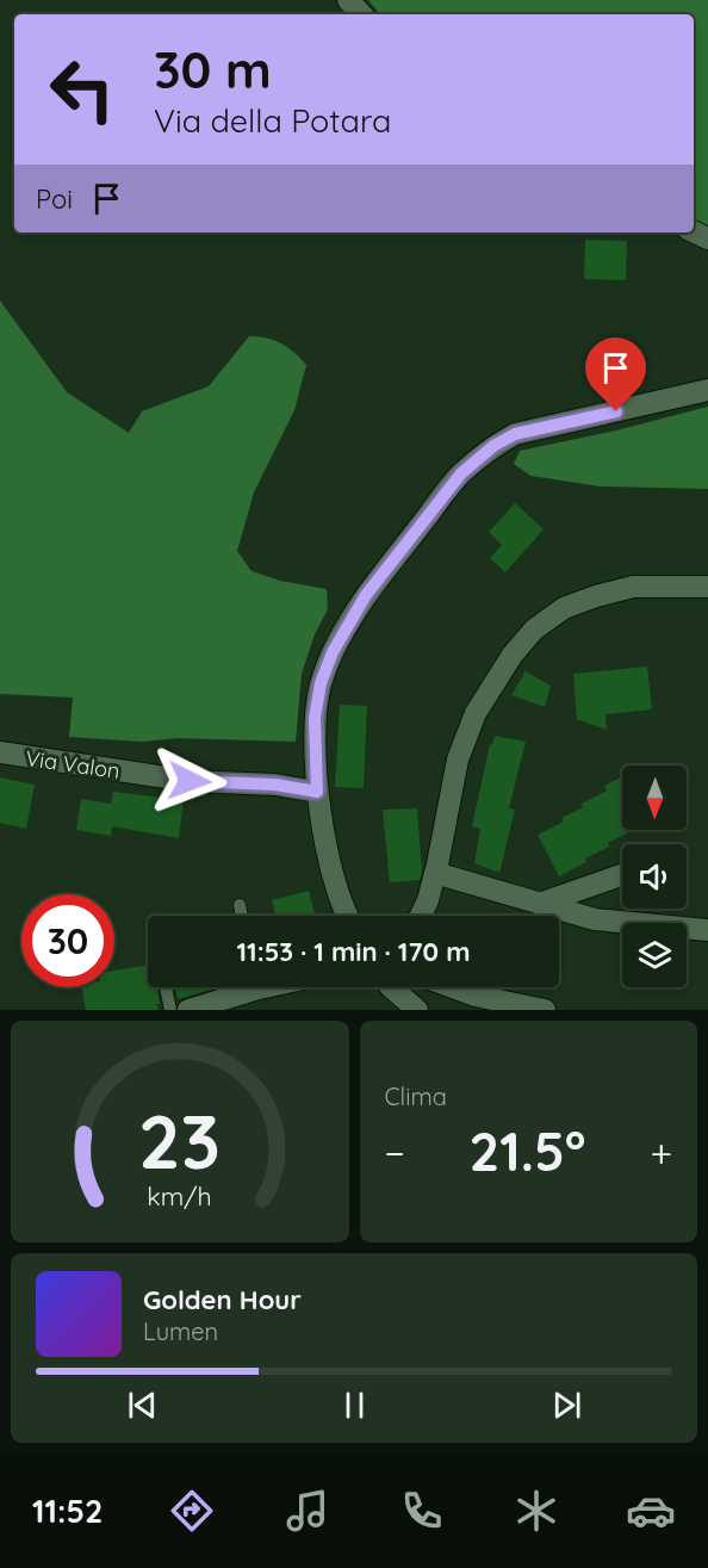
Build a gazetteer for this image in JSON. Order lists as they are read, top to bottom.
{
  "streets": {
    "street": ["Via Valon"]
  },
  "north": "bottom",
  "page": {
    "turn": ["30 m", "Via della Potara"],
    "then": "Poi",
    "limit": "30",
    "trip": "11:53 · 1 min · 170 m",
    "tile": "Clima",
    "heat": ["−", "21.5°", "+"],
    "song": ["Golden Hour", "Lumen"],
    "tabs": "11:52",
    "gauge": ["23", "km/h"]
  }
}
